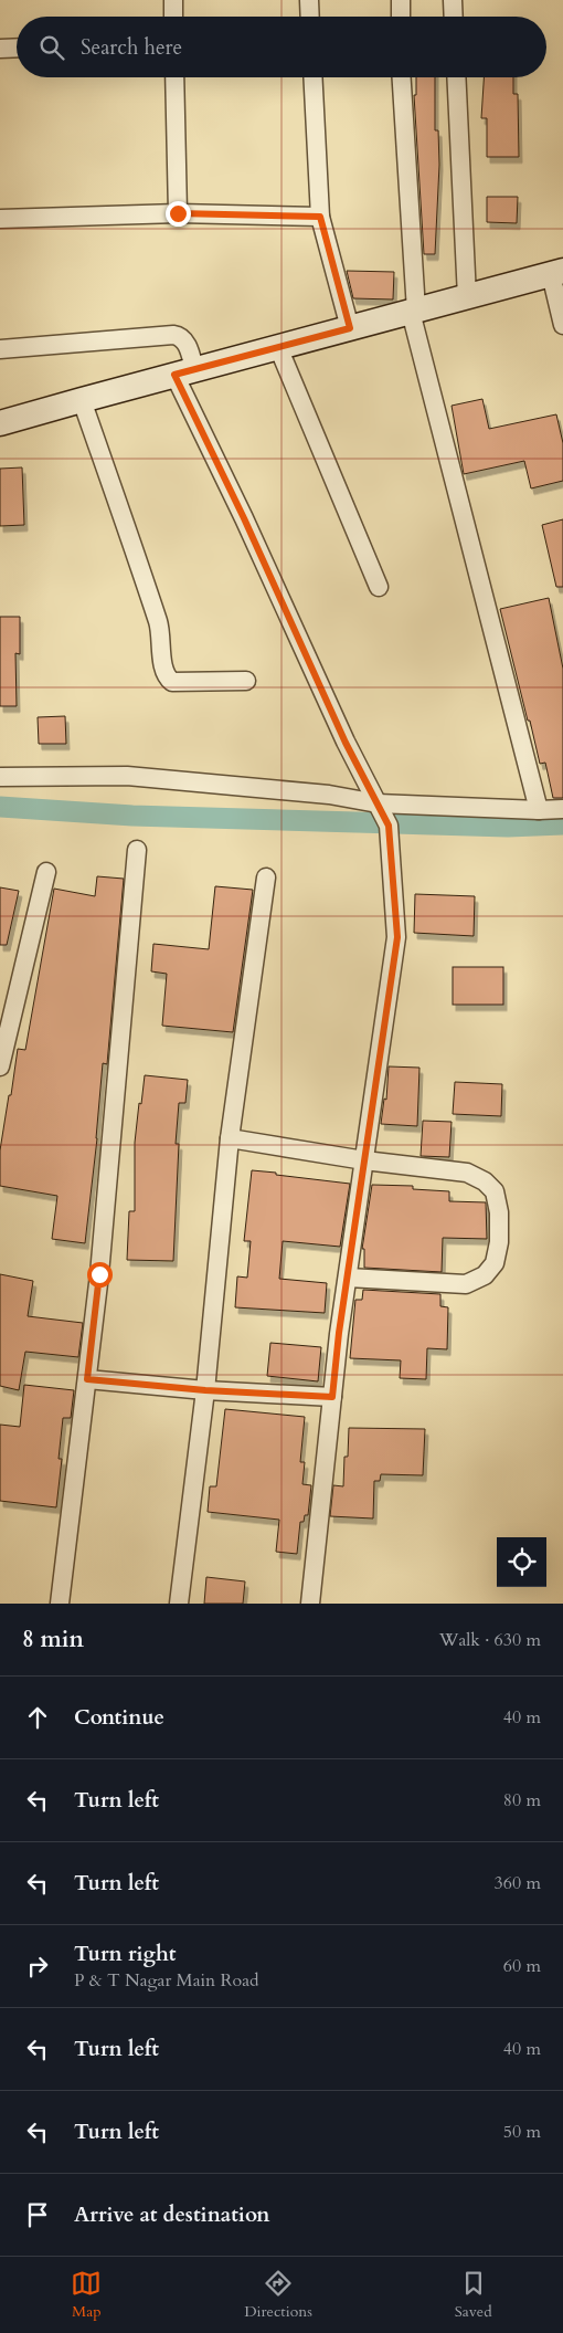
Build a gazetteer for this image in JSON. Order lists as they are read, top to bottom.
{
  "page": {
    "search": "Search here",
    "heading": ["8 min", "Walk · 630 m"],
    "list": [
      ["Continue", "40 m"],
      ["Turn left", "80 m"],
      ["Turn left", "360 m"],
      ["Turn right", "P & T Nagar Main Road", "60 m"],
      ["Turn left", "40 m"],
      ["Turn left", "50 m"],
      "Arrive at destination"
    ],
    "nav": ["Map", "Directions", "Saved"]
  }
}
